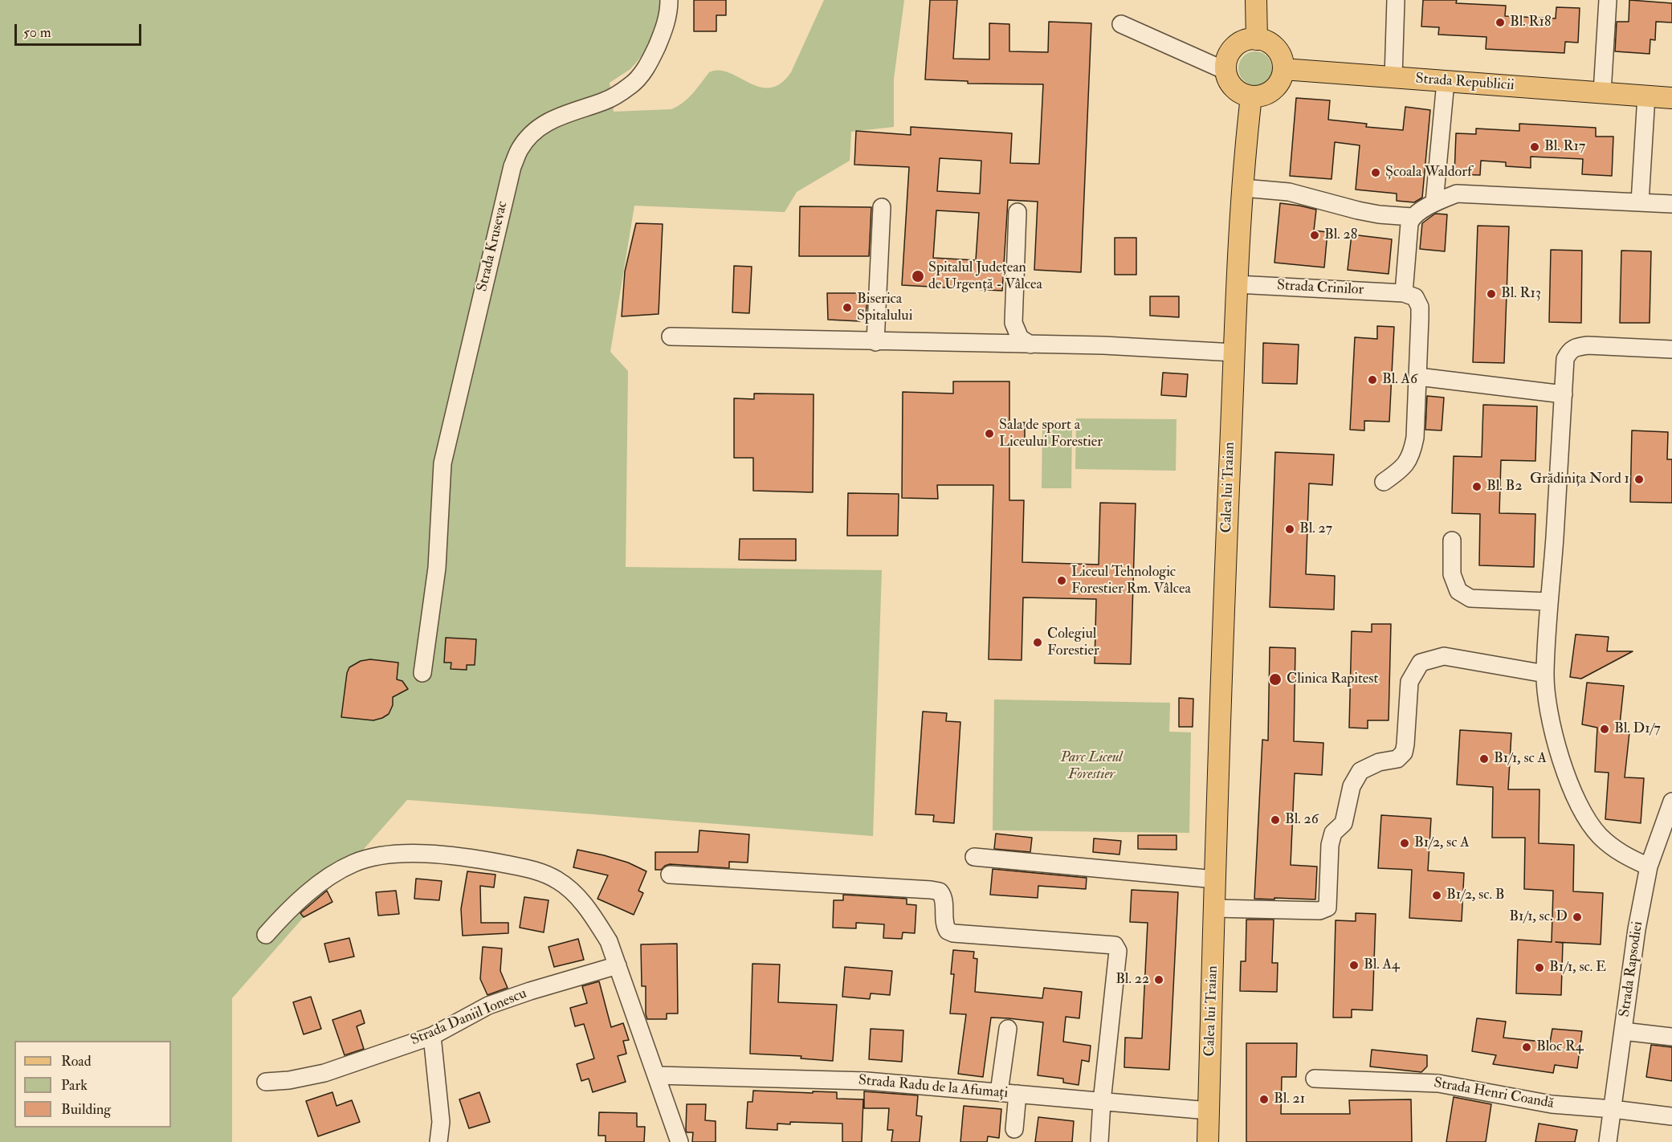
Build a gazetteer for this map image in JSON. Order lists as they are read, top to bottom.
{
  "streets": {
    "main road": ["Strada Republicii", "Calea lui Traian"],
    "street": [
      "Strada Krusevac",
      "Strada Crinilor",
      "Strada Rapsodiei",
      "Strada Daniil Ionescu",
      "Strada Radu de la Afumați",
      "Strada Henri Coandă"
    ]
  },
  "crossings": [
    ["Strada Republicii", "Calea lui Traian"],
    ["Strada Crinilor", "Calea lui Traian"],
    ["Calea lui Traian", "Strada Radu de la Afumați"],
    ["Strada Rapsodiei", "Strada Henri Coandă"]
  ],
  "parks": ["Parc Liceul Forestier"],
  "places": [
    "Bl. R18",
    "Bl. R17",
    "Școala Waldorf",
    "Bl. 28",
    "Spitalul Județean de Urgență - Vâlcea",
    "Bl. R13",
    "Biserica Spitalului",
    "Bl. A6",
    "Sala de sport a Liceului Forestier",
    "Grădinița Nord 1",
    "Bl. B2",
    "Bl. 27",
    "Liceul Tehnologic Forestier Rm. Vâlcea",
    "Colegiul Forestier",
    "Clinica Rapitest",
    "Bl. D1/7",
    "B1/1, sc A",
    "Bl. 26",
    "B1/2, sc A",
    "B1/2, sc. B",
    "B1/1, sc. D",
    "Bl. A4",
    "B1/1, sc. E",
    "Bl. 22",
    "Bloc R4",
    "Bl. 21"
  ],
  "legend": ["Road", "Park", "Building"],
  "scale_bar": "50 m"
}
